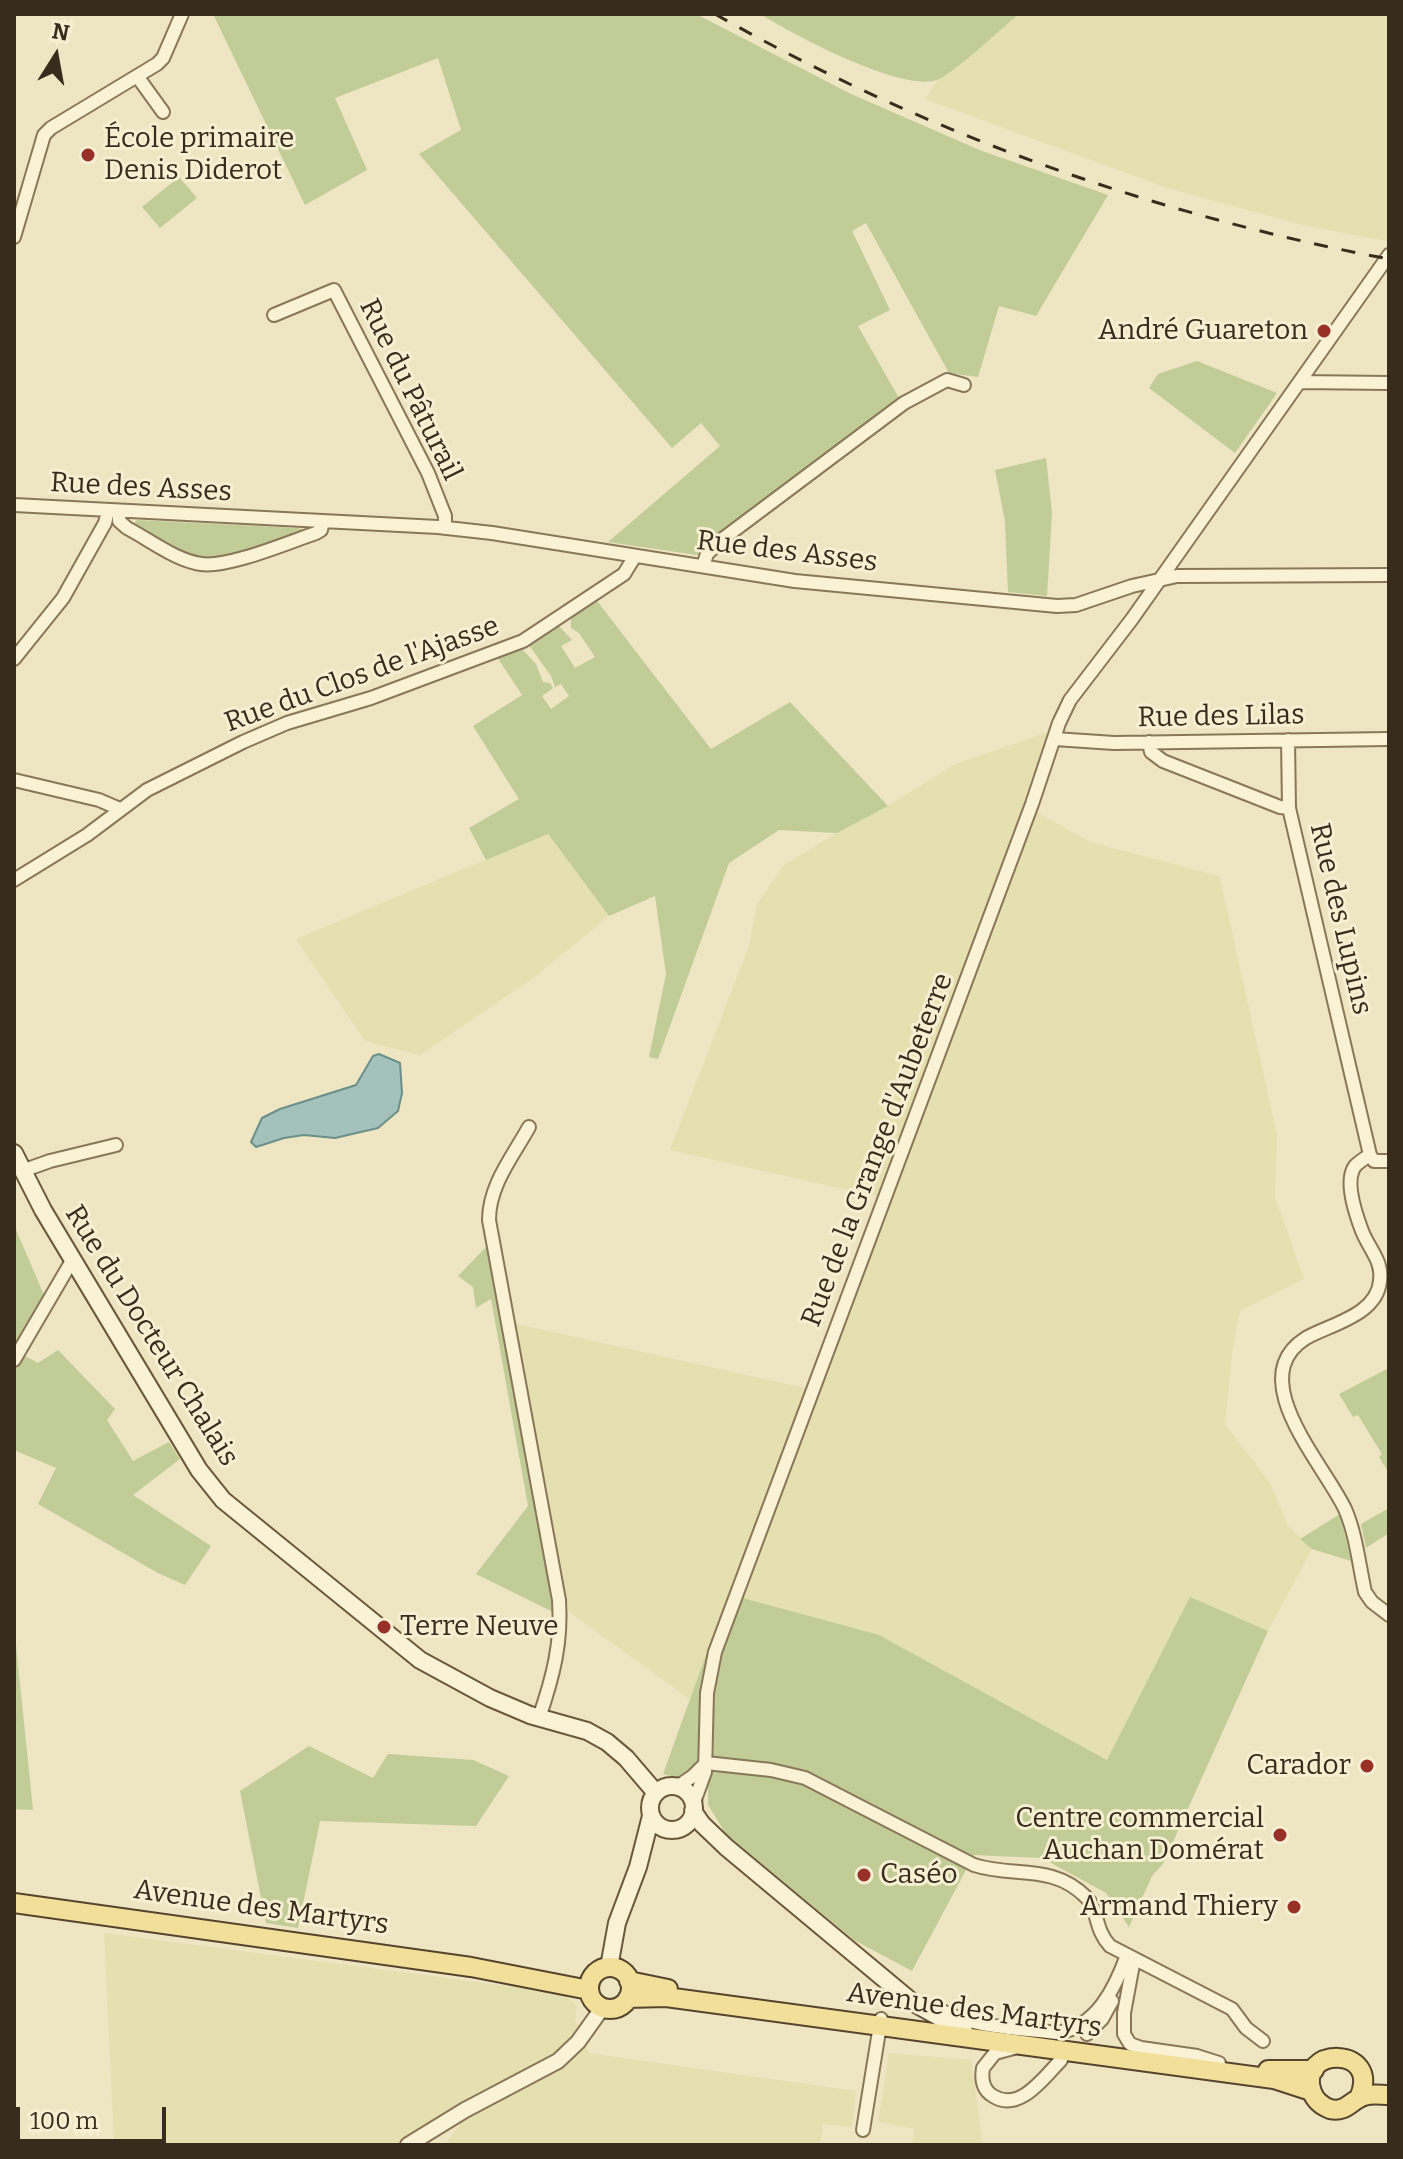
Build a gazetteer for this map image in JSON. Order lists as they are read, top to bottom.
{
  "streets": {
    "main road": ["Rue du Docteur Chalais", "Avenue des Martyrs"],
    "street": [
      "Rue du Pâturail",
      "Rue des Asses",
      "Rue du Clos de l'Ajasse",
      "Rue des Lilas",
      "Rue des Lupins",
      "Rue de la Grange d'Aubeterre"
    ]
  },
  "crossings": [
    ["Rue du Pâturail", "Rue des Asses"],
    ["Rue des Asses", "Rue du Clos de l'Ajasse"],
    ["Rue des Asses", "Rue de la Grange d'Aubeterre"],
    ["Rue des Lilas", "Rue des Lupins"],
    ["Rue des Lilas", "Rue de la Grange d'Aubeterre"],
    ["Rue de la Grange d'Aubeterre", "Rue du Docteur Chalais"]
  ],
  "places": [
    "École primaire Denis Diderot",
    "André Guareton",
    "Terre Neuve",
    "Carador",
    "Centre commercial Auchan Domérat",
    "Caséo",
    "Armand Thiery"
  ],
  "scale_bar": "100 m",
  "north": "top"
}
